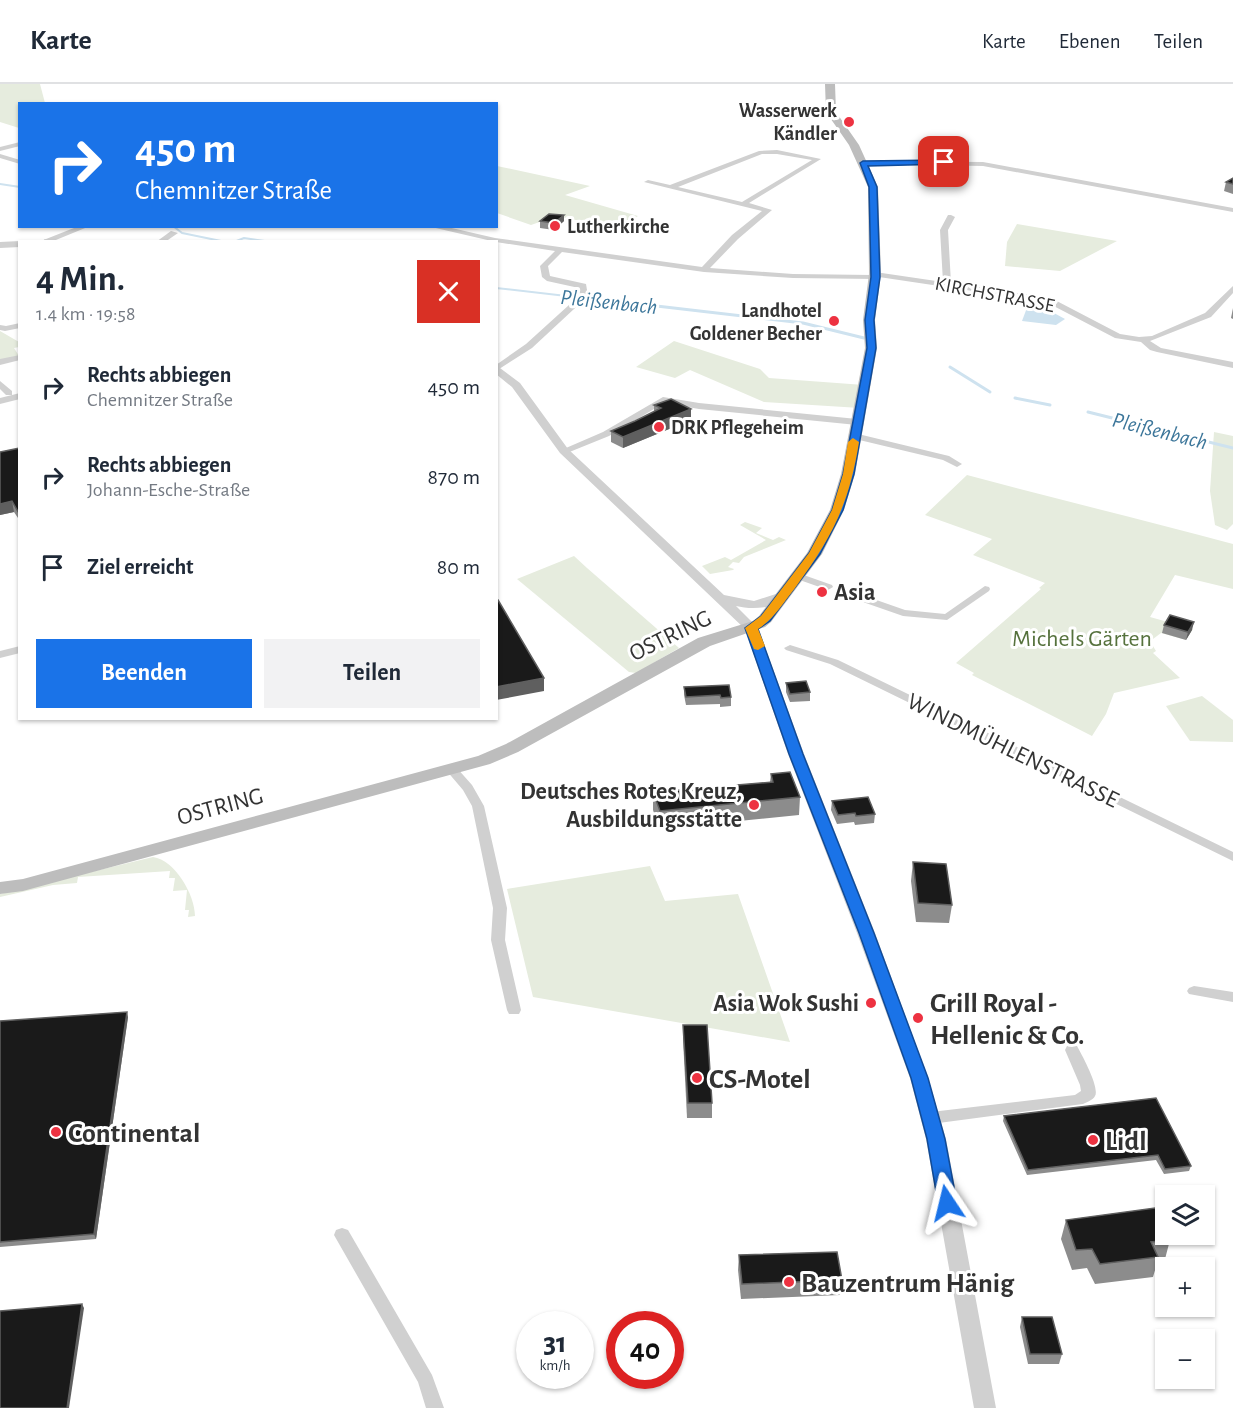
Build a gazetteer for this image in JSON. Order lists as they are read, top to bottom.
{
  "streets": {
    "main road": ["OSTRING"],
    "street": ["KIRCHSTRASSE", "WINDMÜHLENSTRASSE"]
  },
  "water": ["Pleißenbach"],
  "parks": ["Michels Gärten"],
  "places": [
    "Wasserwerk Kändler",
    "Lutherkirche",
    "Landhotel Goldener Becher",
    "DRK Pflegeheim",
    "Asia",
    "Deutsches Rotes Kreuz, Ausbildungsstätte",
    "Asia Wok Sushi",
    "Grill Royal - Hellenic & Co.",
    "CS-Motel",
    "Continental",
    "Lidl",
    "Bauzentrum Hänig"
  ],
  "page": {
    "header": "Karte",
    "nav": ["Karte", "Ebenen", "Teilen"],
    "turn": ["450 m", "Chemnitzer Straße"],
    "heading": ["4 Min.", "1.4 km · 19:58"],
    "list": [
      {
        "name": "Rechts abbiegen",
        "note": "Chemnitzer Straße",
        "value": "450 m"
      },
      {
        "name": "Rechts abbiegen",
        "note": "Johann-Esche-Straße",
        "value": "870 m"
      },
      {
        "name": "Ziel erreicht",
        "value": "80 m"
      }
    ],
    "buttons": ["Beenden", "Teilen"],
    "map_buttons": ["+", "−"],
    "speed": "31 km/h",
    "limit": "40"
  }
}
